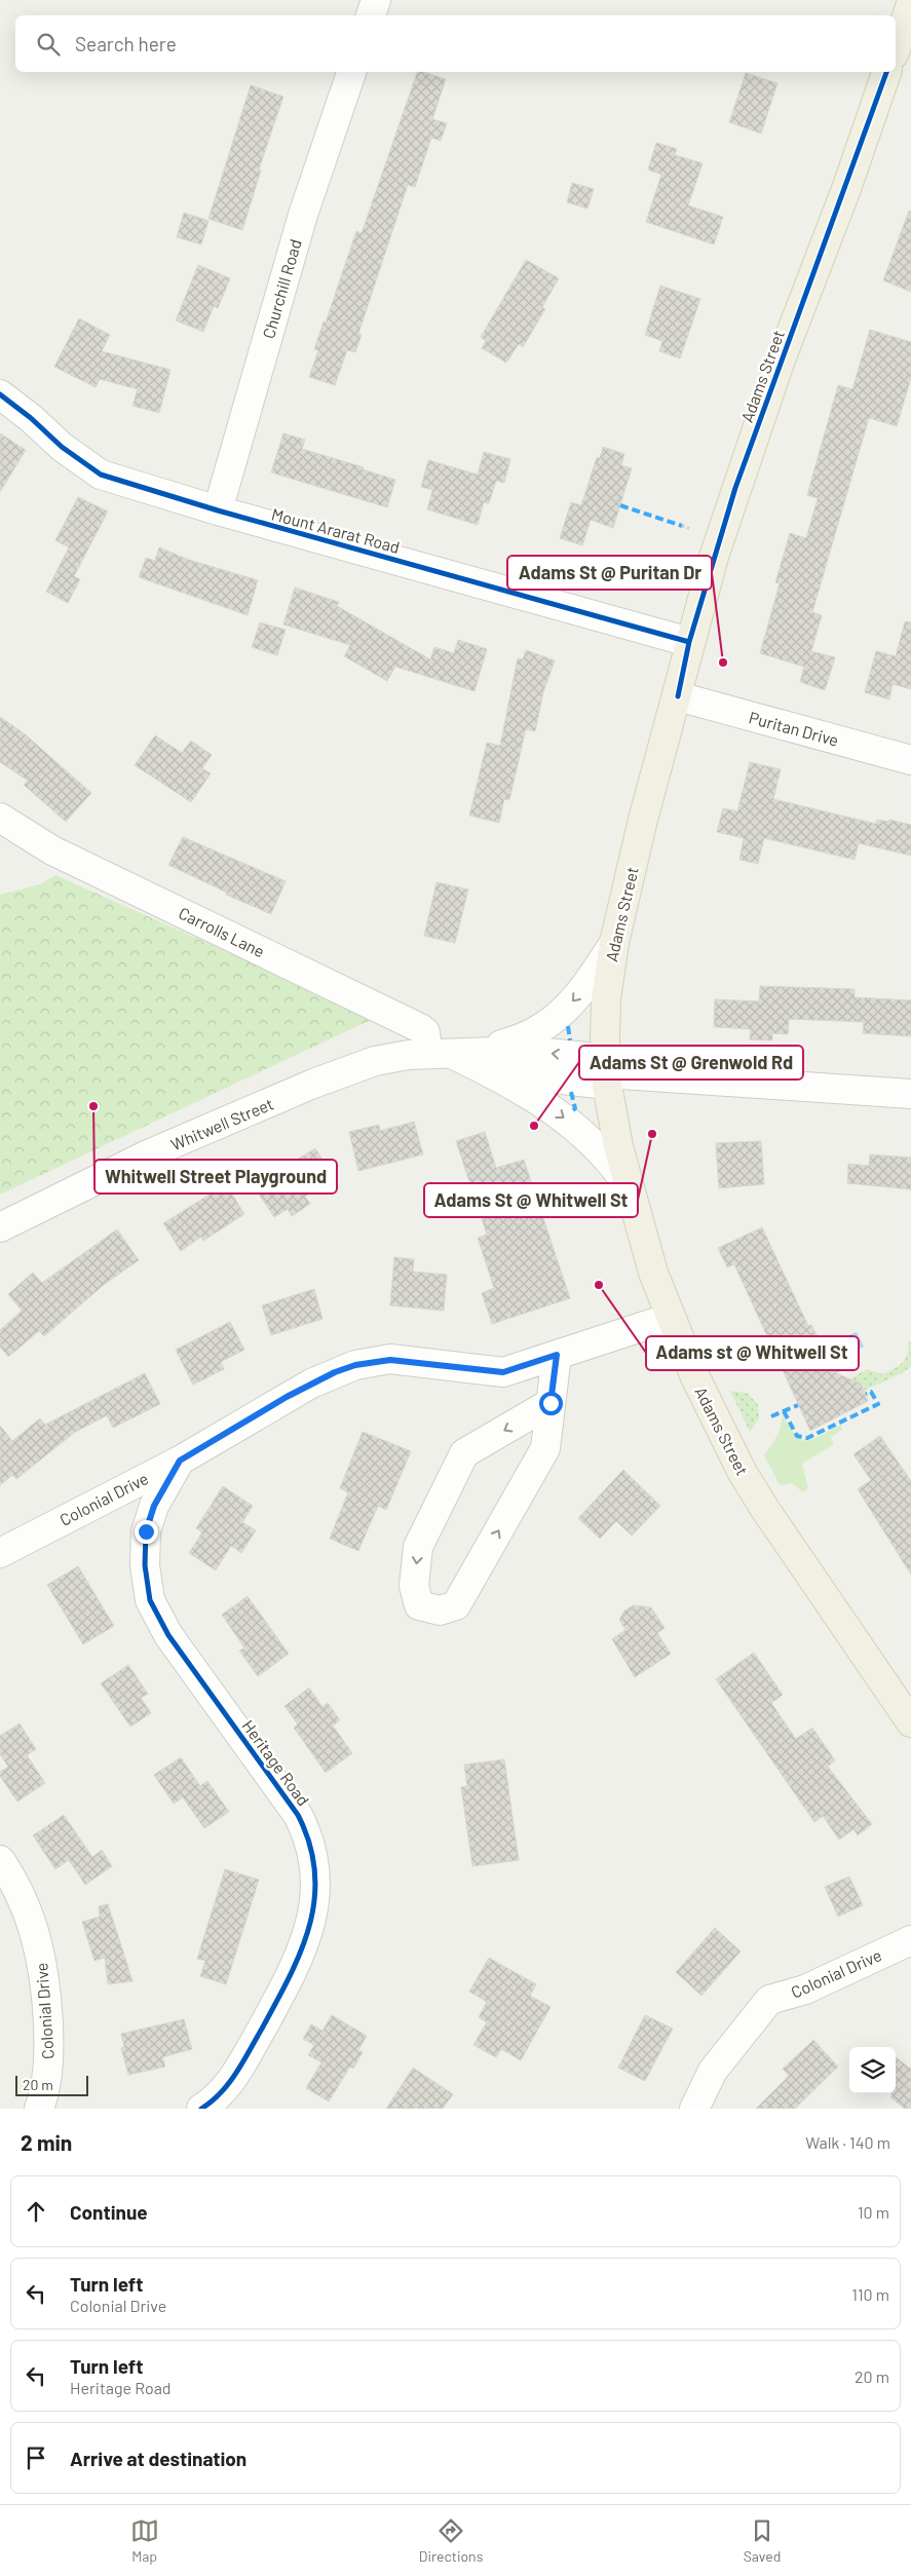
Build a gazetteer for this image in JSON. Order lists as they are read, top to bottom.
{
  "streets": {
    "main road": ["Adams Street"],
    "street": [
      "Churchill Road",
      "Mount Ararat Road",
      "Puritan Drive",
      "Carrolls Lane",
      "Whitwell Street",
      "Colonial Drive",
      "Heritage Road"
    ]
  },
  "crossings": [
    ["Churchill Road", "Mount Ararat Road"],
    ["Adams Street", "Mount Ararat Road"],
    ["Adams Street", "Puritan Drive"],
    ["Adams Street", "Whitwell Street"],
    ["Adams Street", "Colonial Drive"],
    ["Carrolls Lane", "Whitwell Street"],
    ["Colonial Drive", "Heritage Road"]
  ],
  "places": [
    "Adams St @ Puritan Dr",
    "Whitwell Street Playground",
    "Adams St @ Grenwold Rd",
    "Adams St @ Whitwell St",
    "Adams st @ Whitwell St"
  ],
  "scale_bar": "20 m",
  "page": {
    "search": "Search here",
    "scale": "20 m",
    "heading": ["2 min", "Walk · 140 m"],
    "list": [
      ["Continue", "10 m"],
      ["Turn left", "Colonial Drive", "110 m"],
      ["Turn left", "Heritage Road", "20 m"],
      "Arrive at destination"
    ],
    "nav": ["Map", "Directions", "Saved"]
  }
}
